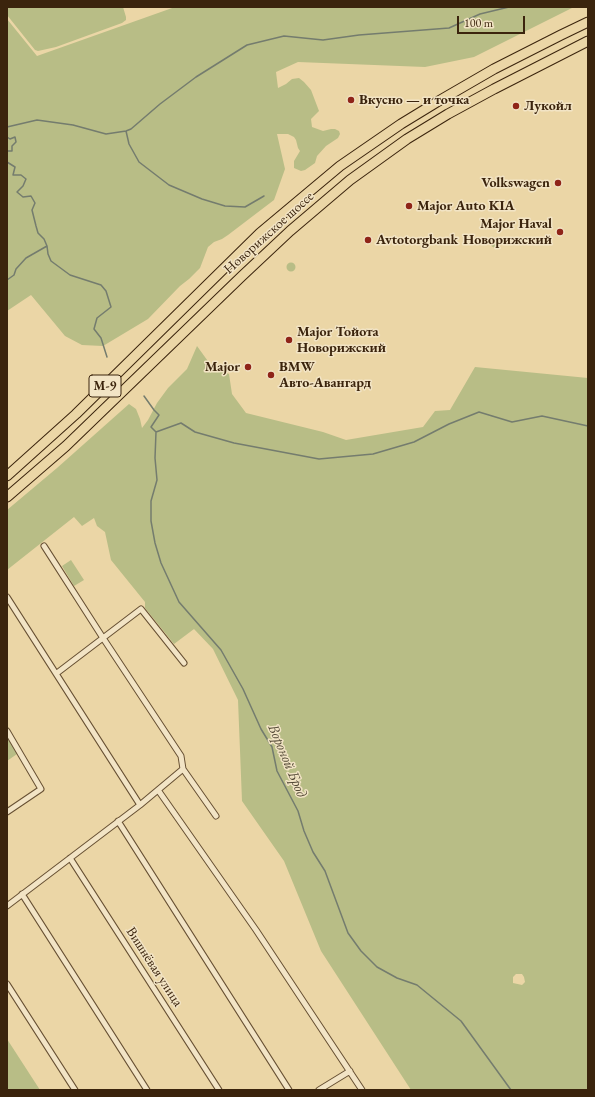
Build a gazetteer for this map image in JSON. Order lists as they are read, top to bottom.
{
  "streets": {
    "highway": ["Новорижское шоссе", "М-9"],
    "street": ["Вишнёвая улица"]
  },
  "water": ["Вороной Брод"],
  "places": [
    "Вкусно — и точка",
    "Лукойл",
    "Volkswagen",
    "Major Auto KIA",
    "Major Haval Новорижский",
    "Avtotorgbank",
    "Major Тойота Новорижский",
    "Major",
    "BMW Авто-Авангард"
  ],
  "scale_bar": "100 m"
}
